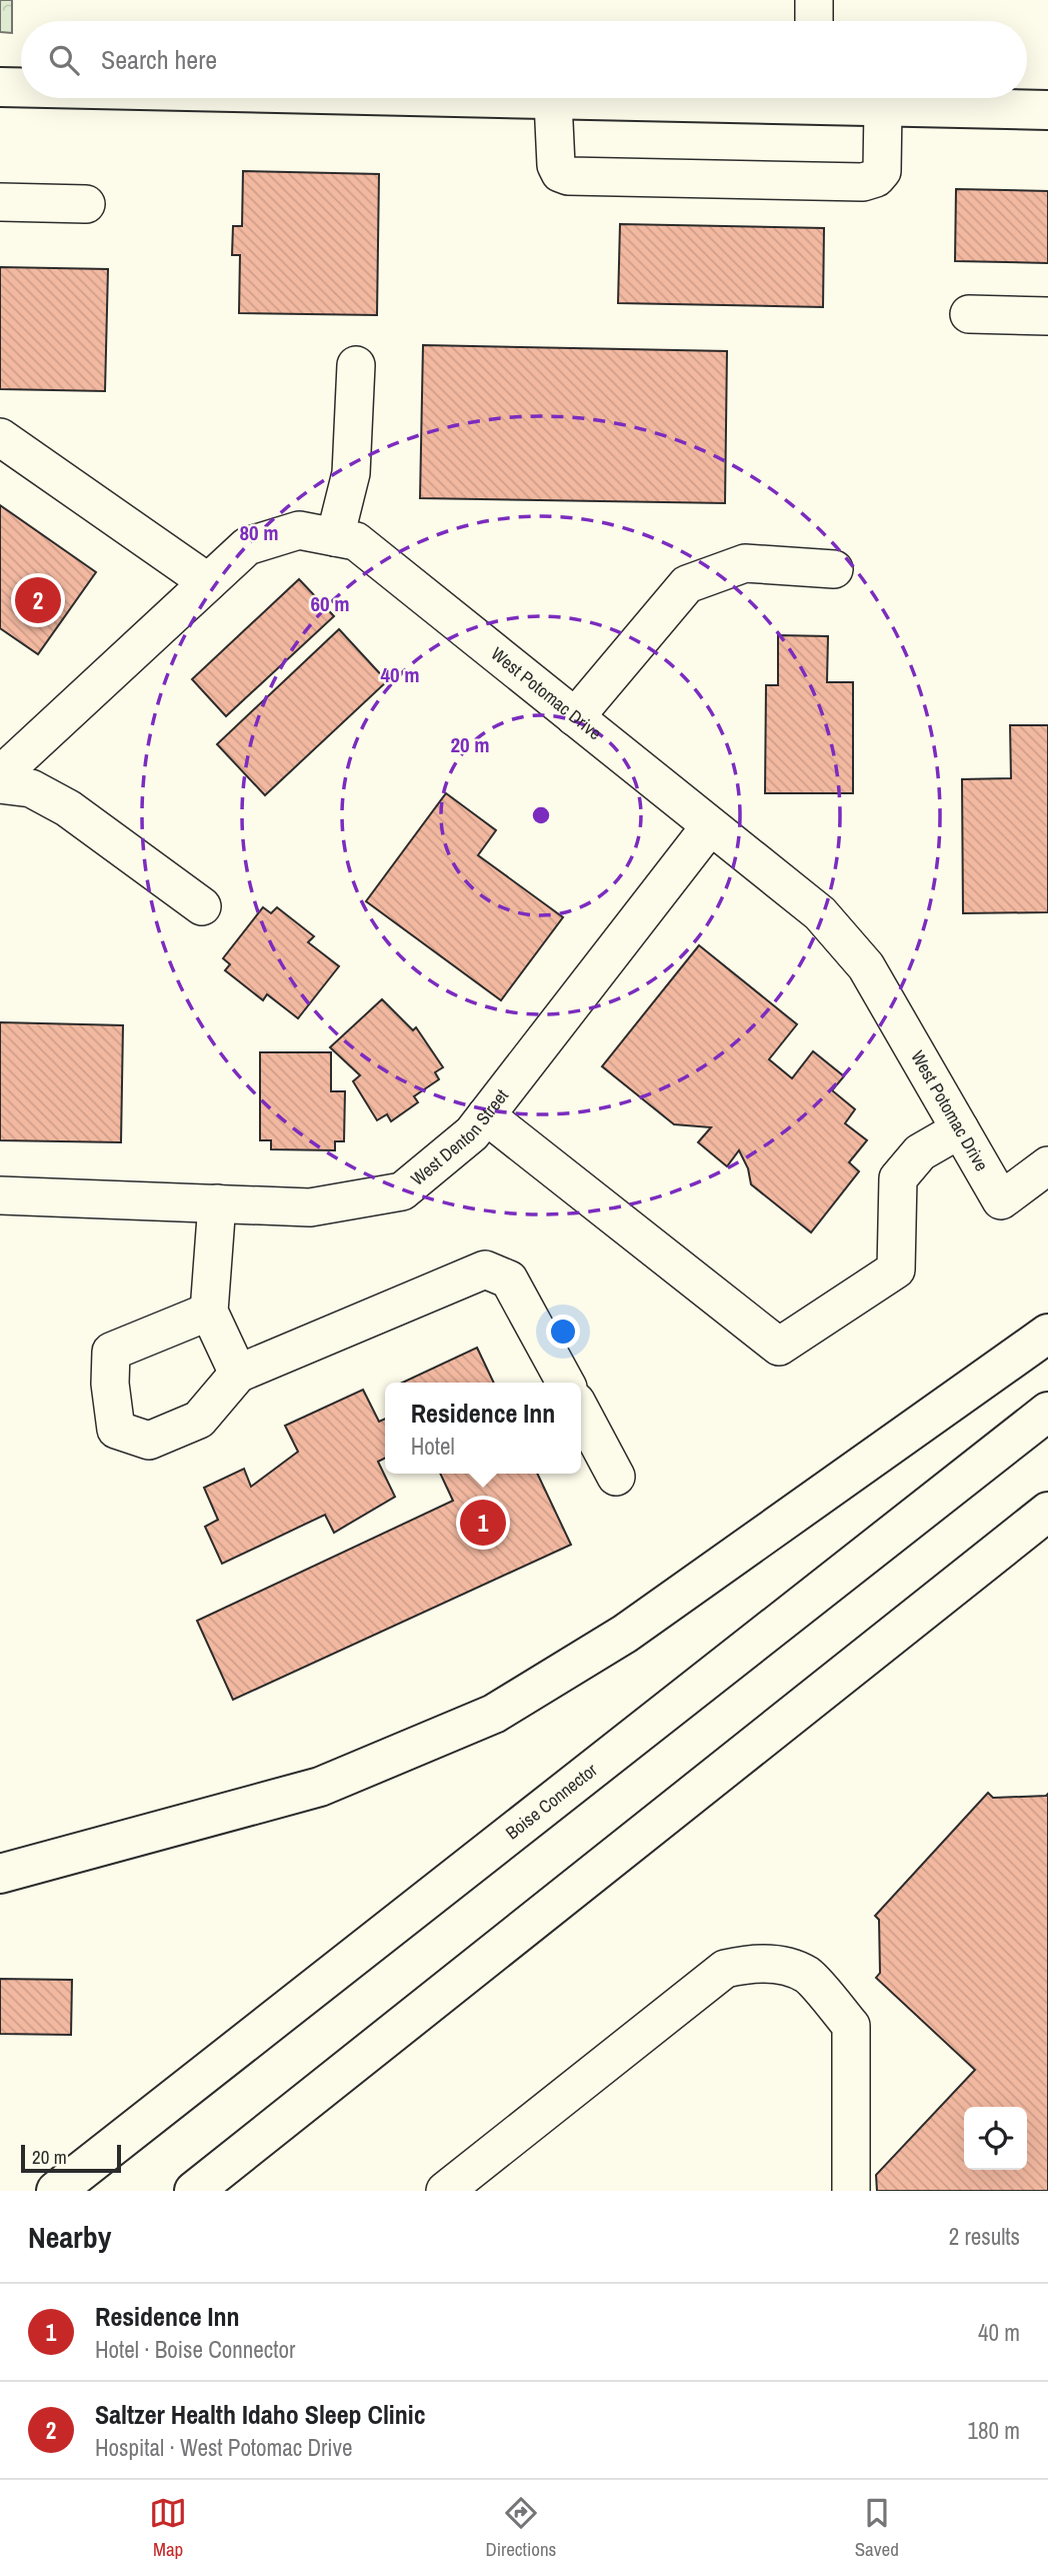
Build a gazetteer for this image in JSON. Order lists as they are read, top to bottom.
{
  "streets": {
    "main road": ["Boise Connector"],
    "street": ["West Potomac Drive", "West Denton Street"]
  },
  "crossings": [
    ["West Potomac Drive", "West Denton Street"]
  ],
  "scale_bar": "20 m",
  "page": {
    "search": "Search here",
    "pins": ["2", "1"],
    "popup": ["Residence Inn", "Hotel"],
    "scale": "20 m",
    "heading": ["Nearby", "2 results"],
    "list": [
      {
        "mark": "1",
        "name": "Residence Inn",
        "note": "Hotel · Boise Connector",
        "value": "40 m"
      },
      {
        "mark": "2",
        "name": "Saltzer Health Idaho Sleep Clinic",
        "note": "Hospital · West Potomac Drive",
        "value": "180 m"
      }
    ],
    "nav": ["Map", "Directions", "Saved"]
  },
  "rings": [
    "80 m",
    "60 m",
    "40 m",
    "20 m"
  ]
}
